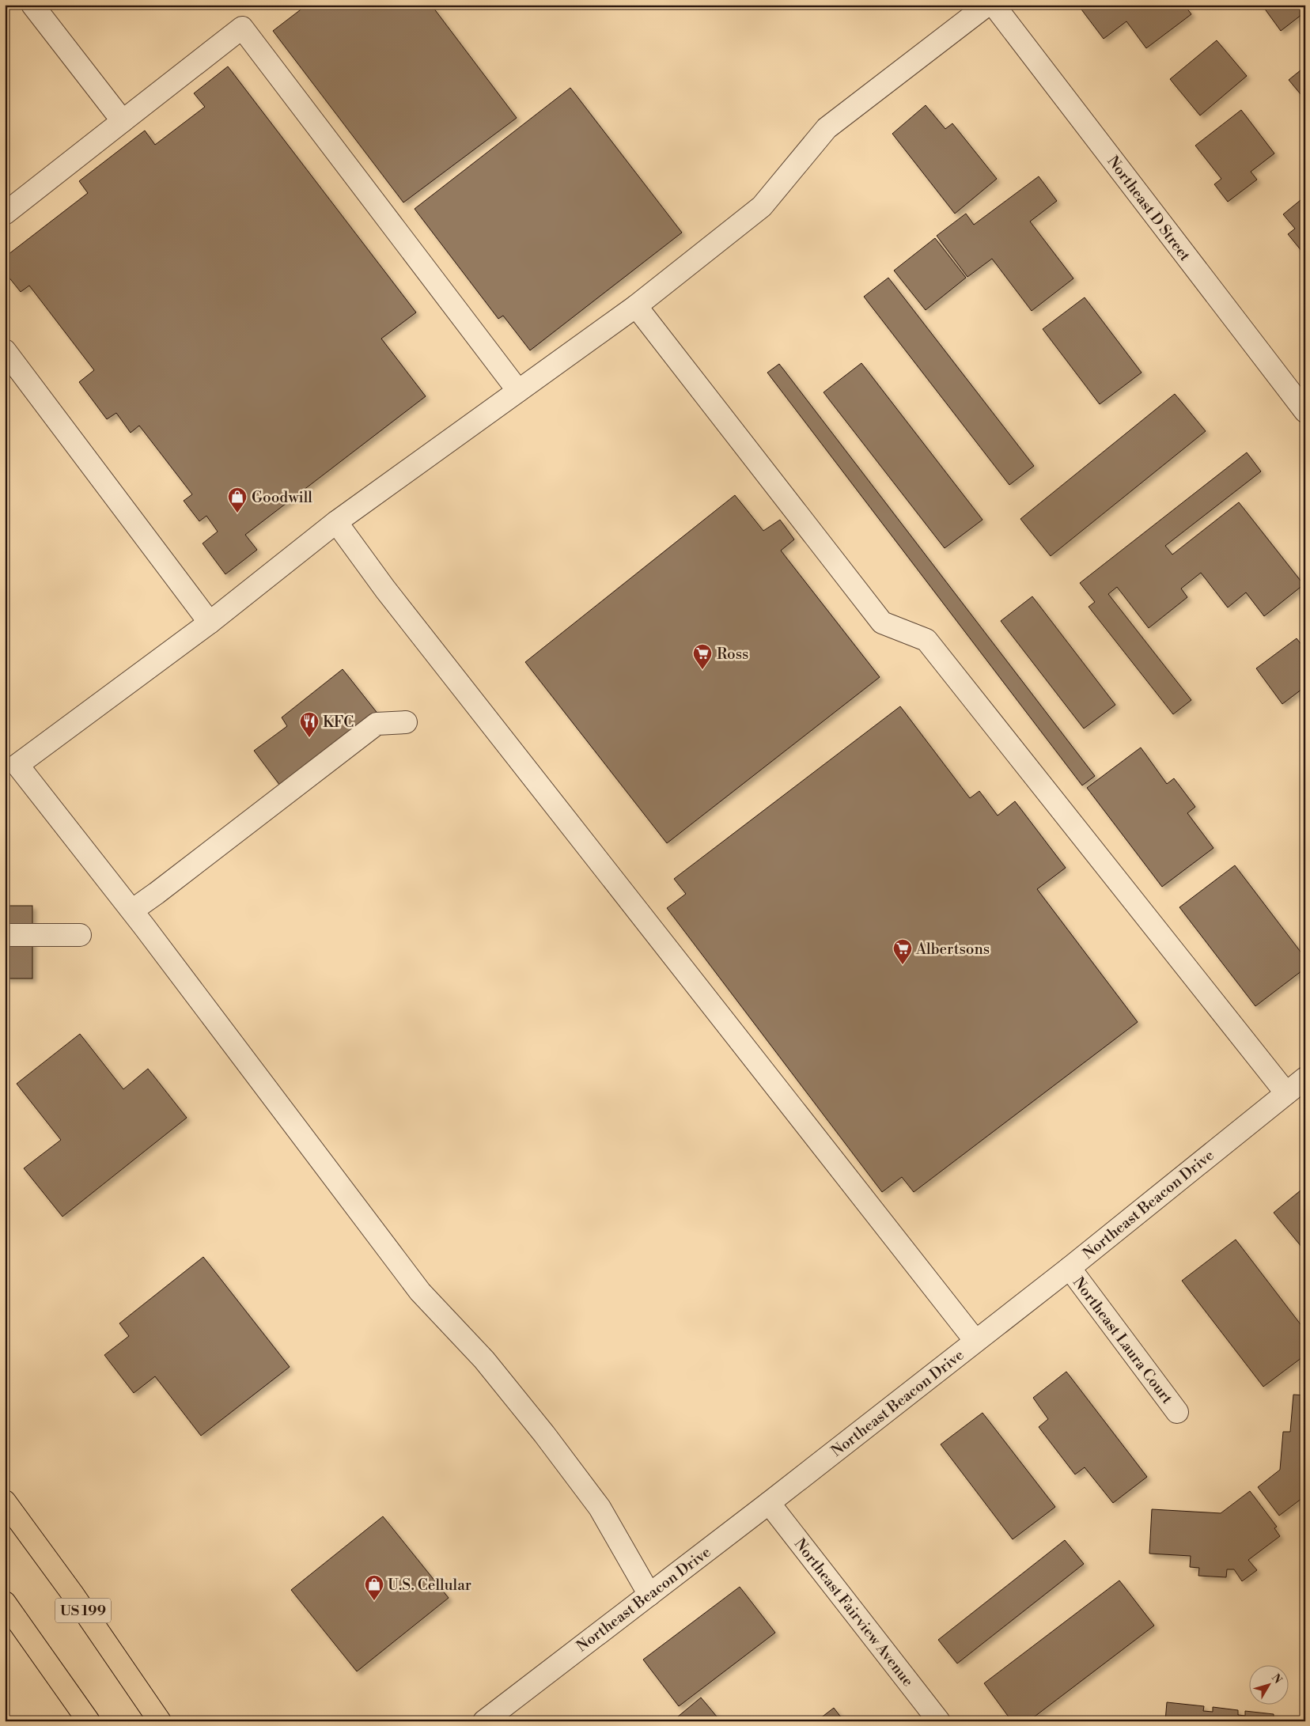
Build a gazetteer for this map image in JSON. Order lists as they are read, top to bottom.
{
  "streets": {
    "highway": ["US 199"],
    "street": [
      "Northeast D Street",
      "Northeast Beacon Drive",
      "Northeast Laura Court",
      "Northeast Fairview Avenue"
    ]
  },
  "crossings": [
    ["Northeast Beacon Drive", "Northeast Laura Court"],
    ["Northeast Beacon Drive", "Northeast Fairview Avenue"]
  ],
  "places": {
    "shop": ["Goodwill", "U.S. Cellular"],
    "supermarket": ["Ross", "Albertsons"],
    "restaurant": ["KFC"]
  },
  "north": "top right"
}
